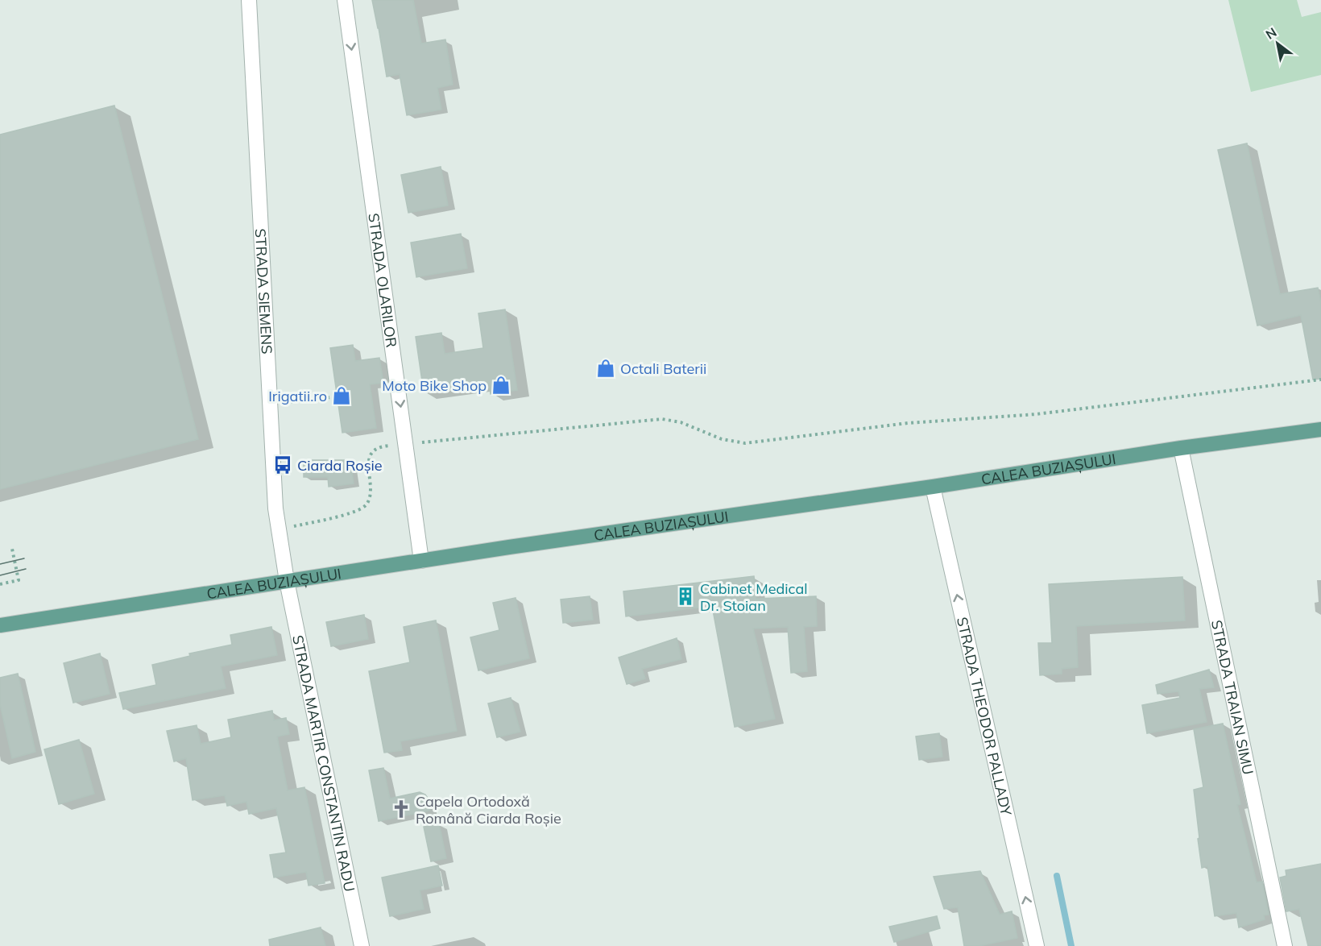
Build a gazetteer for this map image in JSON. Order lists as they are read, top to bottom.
{
  "streets": {
    "main road": ["CALEA BUZIAȘULUI"],
    "street": [
      "STRADA OLARILOR",
      "STRADA SIEMENS",
      "STRADA TRAIAN SIMU",
      "STRADA THEODOR PALLADY",
      "STRADA MARTIR CONSTANTIN RADU"
    ]
  },
  "crossings": [
    ["STRADA OLARILOR", "CALEA BUZIAȘULUI"],
    ["STRADA SIEMENS", "CALEA BUZIAȘULUI"],
    ["STRADA SIEMENS", "STRADA MARTIR CONSTANTIN RADU"],
    ["CALEA BUZIAȘULUI", "STRADA TRAIAN SIMU"],
    ["CALEA BUZIAȘULUI", "STRADA THEODOR PALLADY"],
    ["CALEA BUZIAȘULUI", "STRADA MARTIR CONSTANTIN RADU"]
  ],
  "one_way": ["STRADA OLARILOR", "STRADA THEODOR PALLADY"],
  "places": {
    "shop": ["Octali Baterii", "Moto Bike Shop", "Irigatii.ro"],
    "bus stop": ["Ciarda Roșie"],
    "building": ["Cabinet Medical Dr. Stoian"],
    "church": ["Capela Ortodoxă Română Ciarda Roșie"]
  },
  "north": "top left"
}
